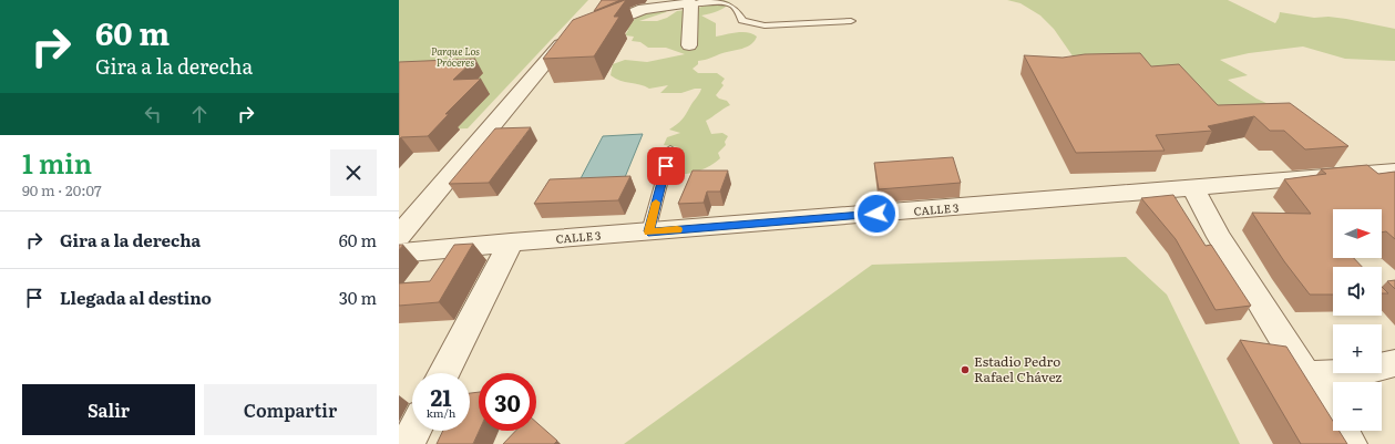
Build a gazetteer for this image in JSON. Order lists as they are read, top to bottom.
{
  "streets": {
    "street": ["CALLE 3"]
  },
  "parks": ["Parque Los Próceres"],
  "places": ["Estadio Pedro Rafael Chávez"],
  "north": "right",
  "page": {
    "turn": ["60 m", "Gira a la derecha"],
    "heading": ["1 min", "90 m · 20:07"],
    "map_buttons": ["+", "−"],
    "list": [
      {
        "name": "Gira a la derecha",
        "value": "60 m"
      },
      {
        "name": "Llegada al destino",
        "value": "30 m"
      }
    ],
    "speed": "21 km/h",
    "limit": "30",
    "buttons": ["Salir", "Compartir"]
  }
}
